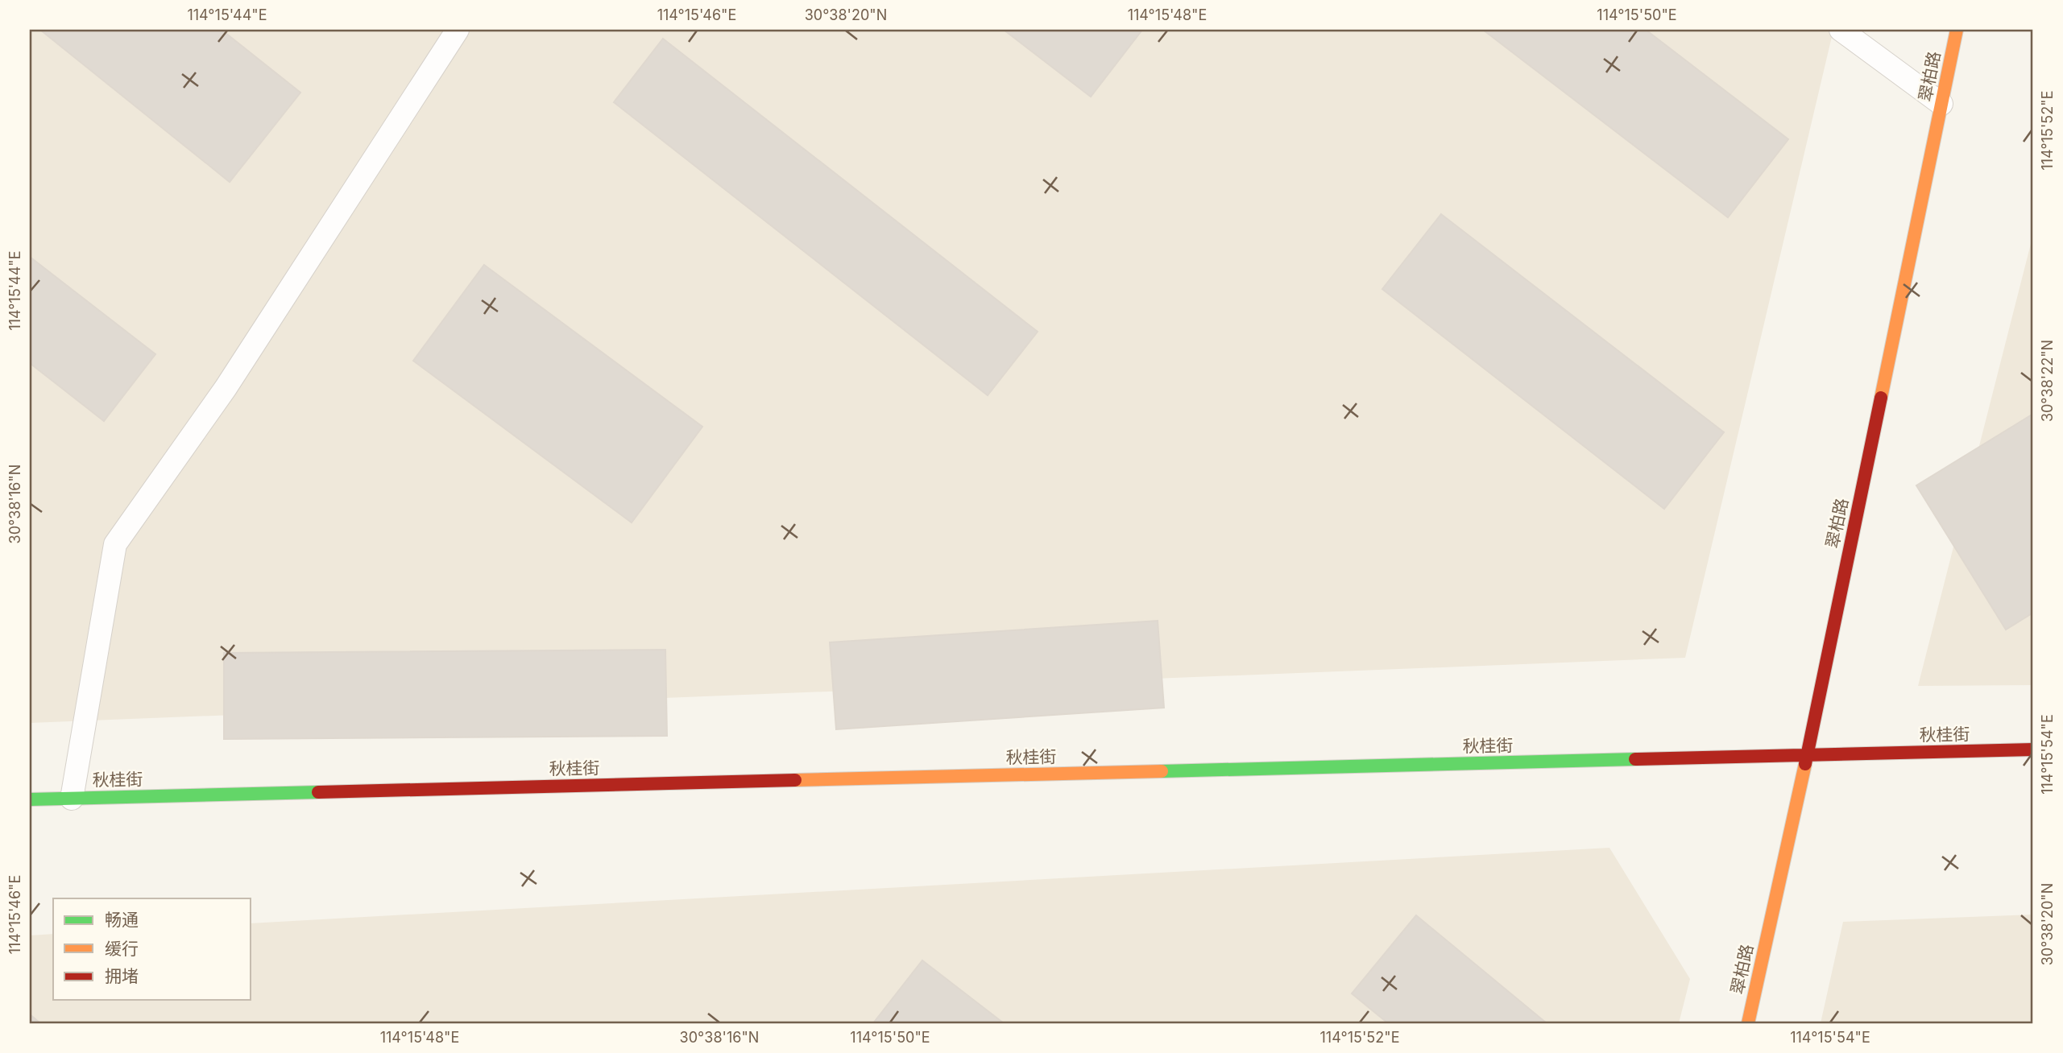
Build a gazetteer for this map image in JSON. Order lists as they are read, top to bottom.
{
  "streets": {
    "street": ["翠柏路", "秋桂街"]
  },
  "crossings": [
    ["翠柏路", "秋桂街"]
  ],
  "legend": ["畅通", "缓行", "拥堵"],
  "coordinates": [
    "114°15'44\"E",
    "114°15'46\"E",
    "30°38'20\"N",
    "114°15'48\"E",
    "114°15'50\"E",
    "114°15'52\"E",
    "30°38'22\"N",
    "30°38'16\"N",
    "114°15'54\"E"
  ]
}
